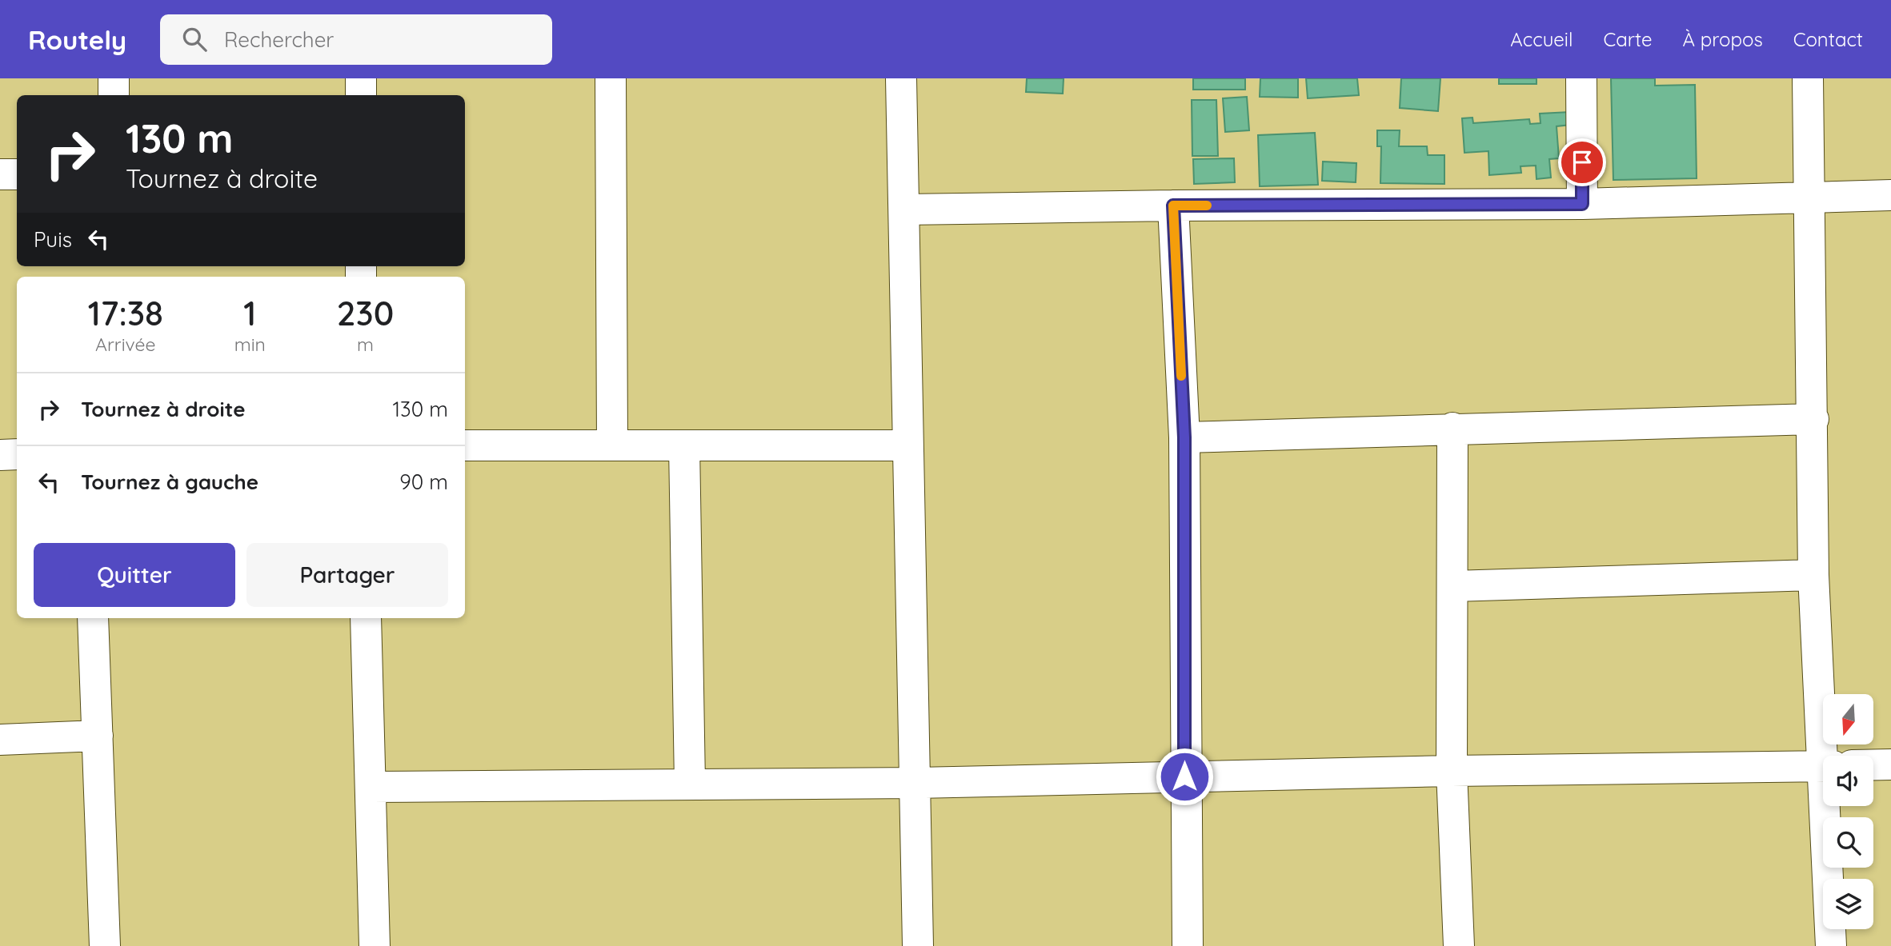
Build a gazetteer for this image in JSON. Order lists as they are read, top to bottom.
{
  "north": "bottom",
  "page": {
    "header": "Routely",
    "search": "Rechercher",
    "nav": [
      "Accueil",
      "Carte",
      "À propos",
      "Contact"
    ],
    "turn": ["130 m", "Tournez à droite"],
    "then": "Puis",
    "eta": [
      "17:38",
      "Arrivée",
      "1",
      "min",
      "230",
      "m"
    ],
    "list": [
      {
        "name": "Tournez à droite",
        "value": "130 m"
      },
      {
        "name": "Tournez à gauche",
        "value": "90 m"
      }
    ],
    "buttons": ["Quitter", "Partager"]
  }
}
